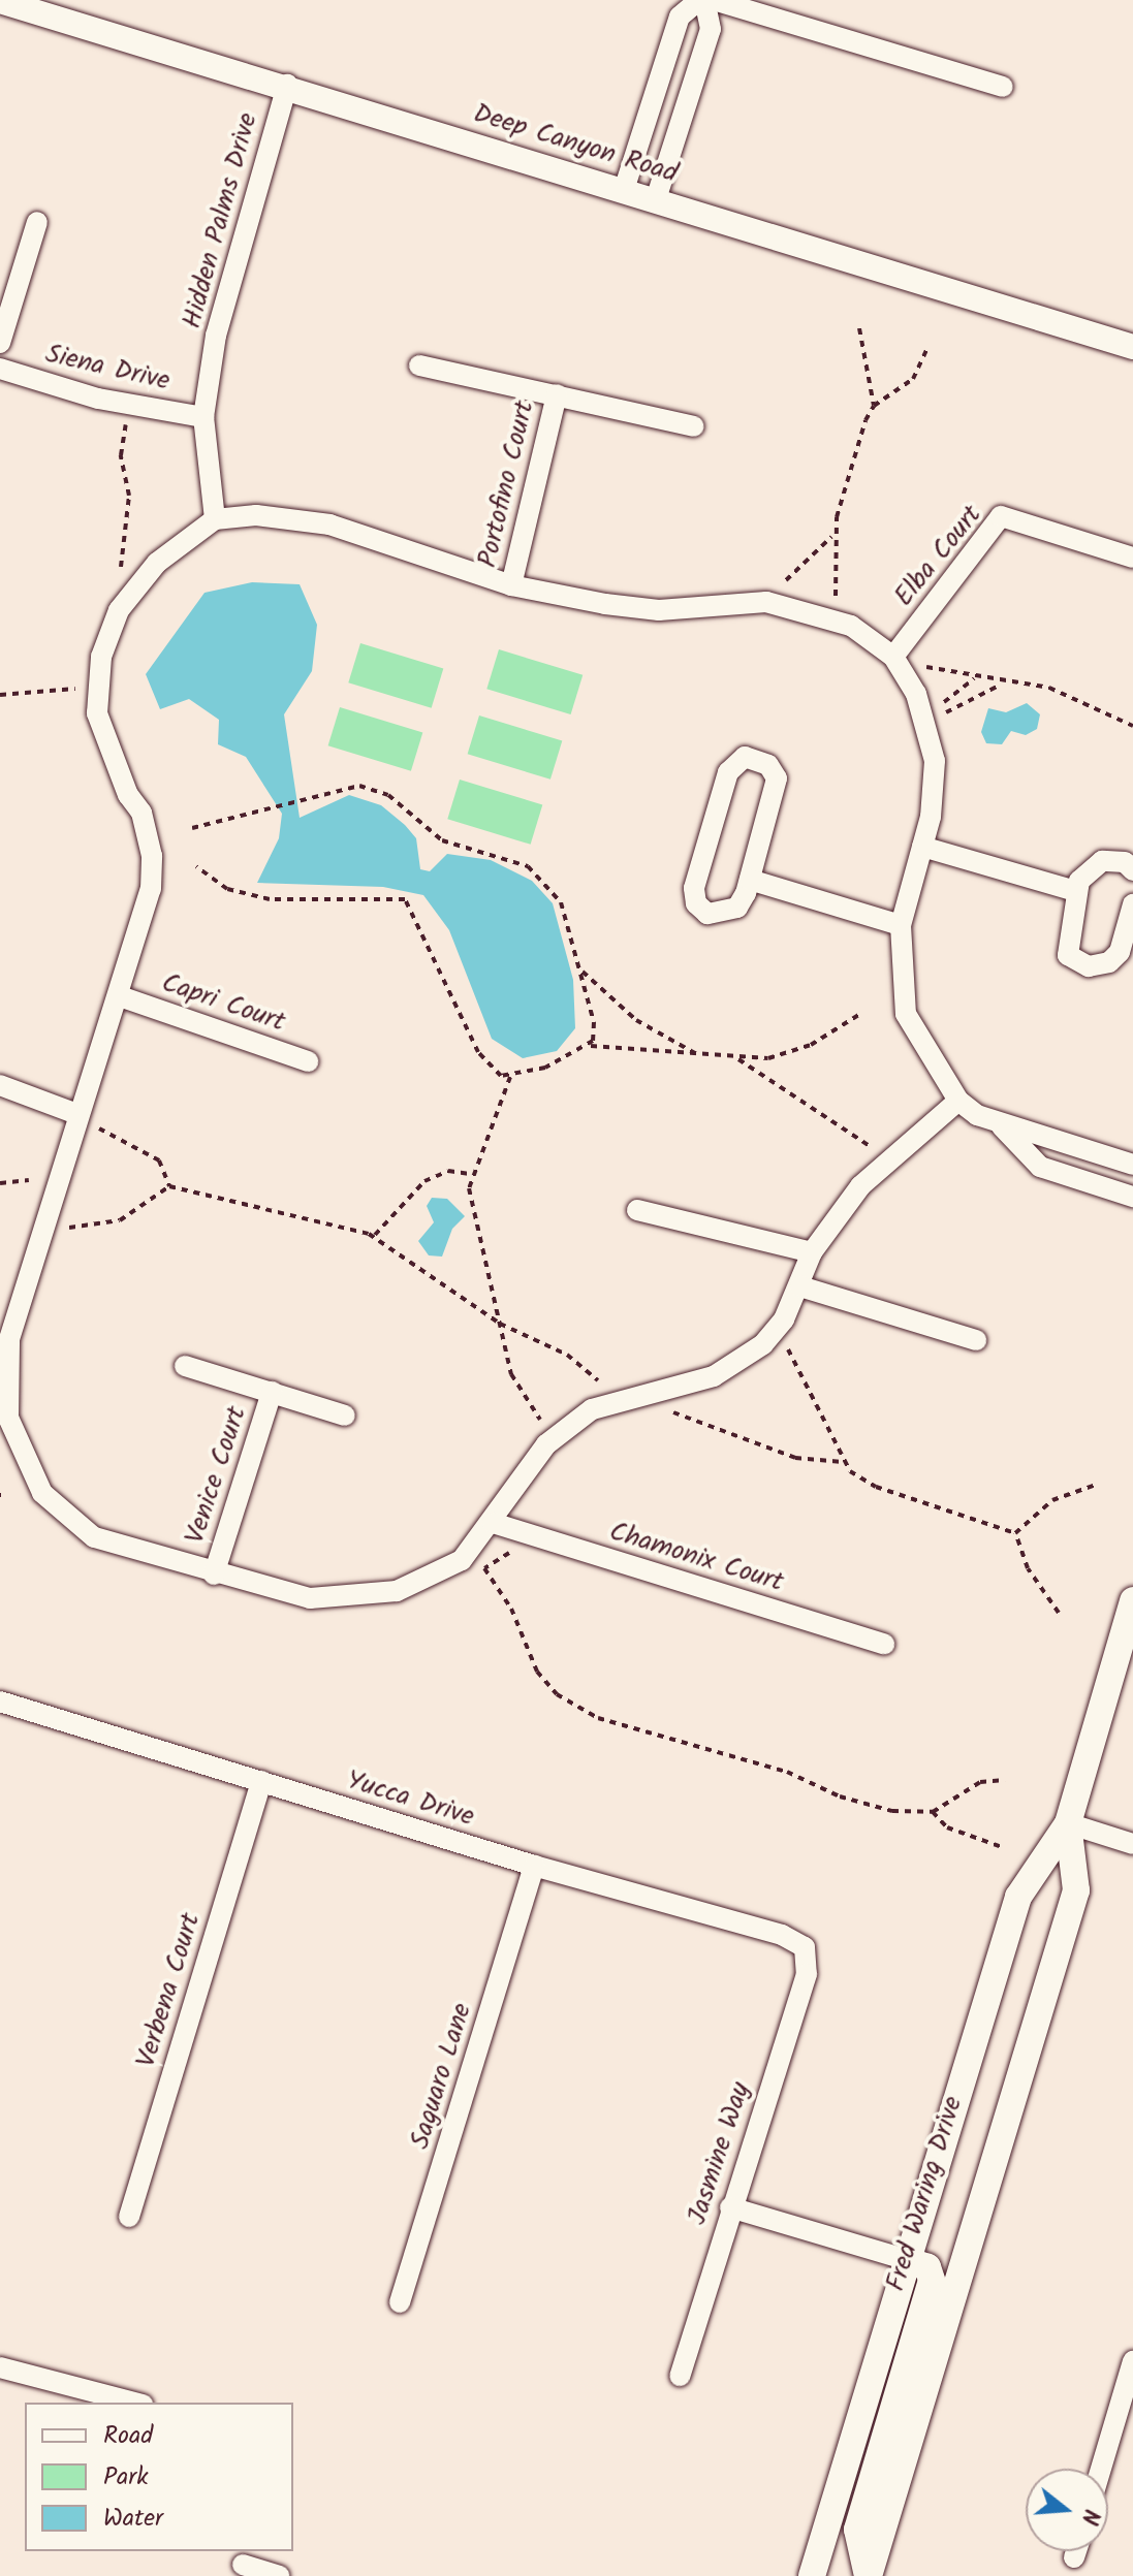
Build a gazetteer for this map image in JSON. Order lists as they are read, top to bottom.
{
  "streets": {
    "main road": ["Fred Waring Drive"],
    "street": [
      "Deep Canyon Road",
      "Hidden Palms Drive",
      "Siena Drive",
      "Portofino Court",
      "Elba Court",
      "Capri Court",
      "Venice Court",
      "Chamonix Court",
      "Yucca Drive",
      "Verbena Court",
      "Saguaro Lane",
      "Jasmine Way"
    ]
  },
  "crossings": [
    ["Deep Canyon Road", "Hidden Palms Drive"],
    ["Hidden Palms Drive", "Siena Drive"],
    ["Yucca Drive", "Verbena Court"],
    ["Yucca Drive", "Saguaro Lane"],
    ["Yucca Drive", "Jasmine Way"]
  ],
  "legend": ["Road", "Park", "Water"],
  "north": "right"
}
